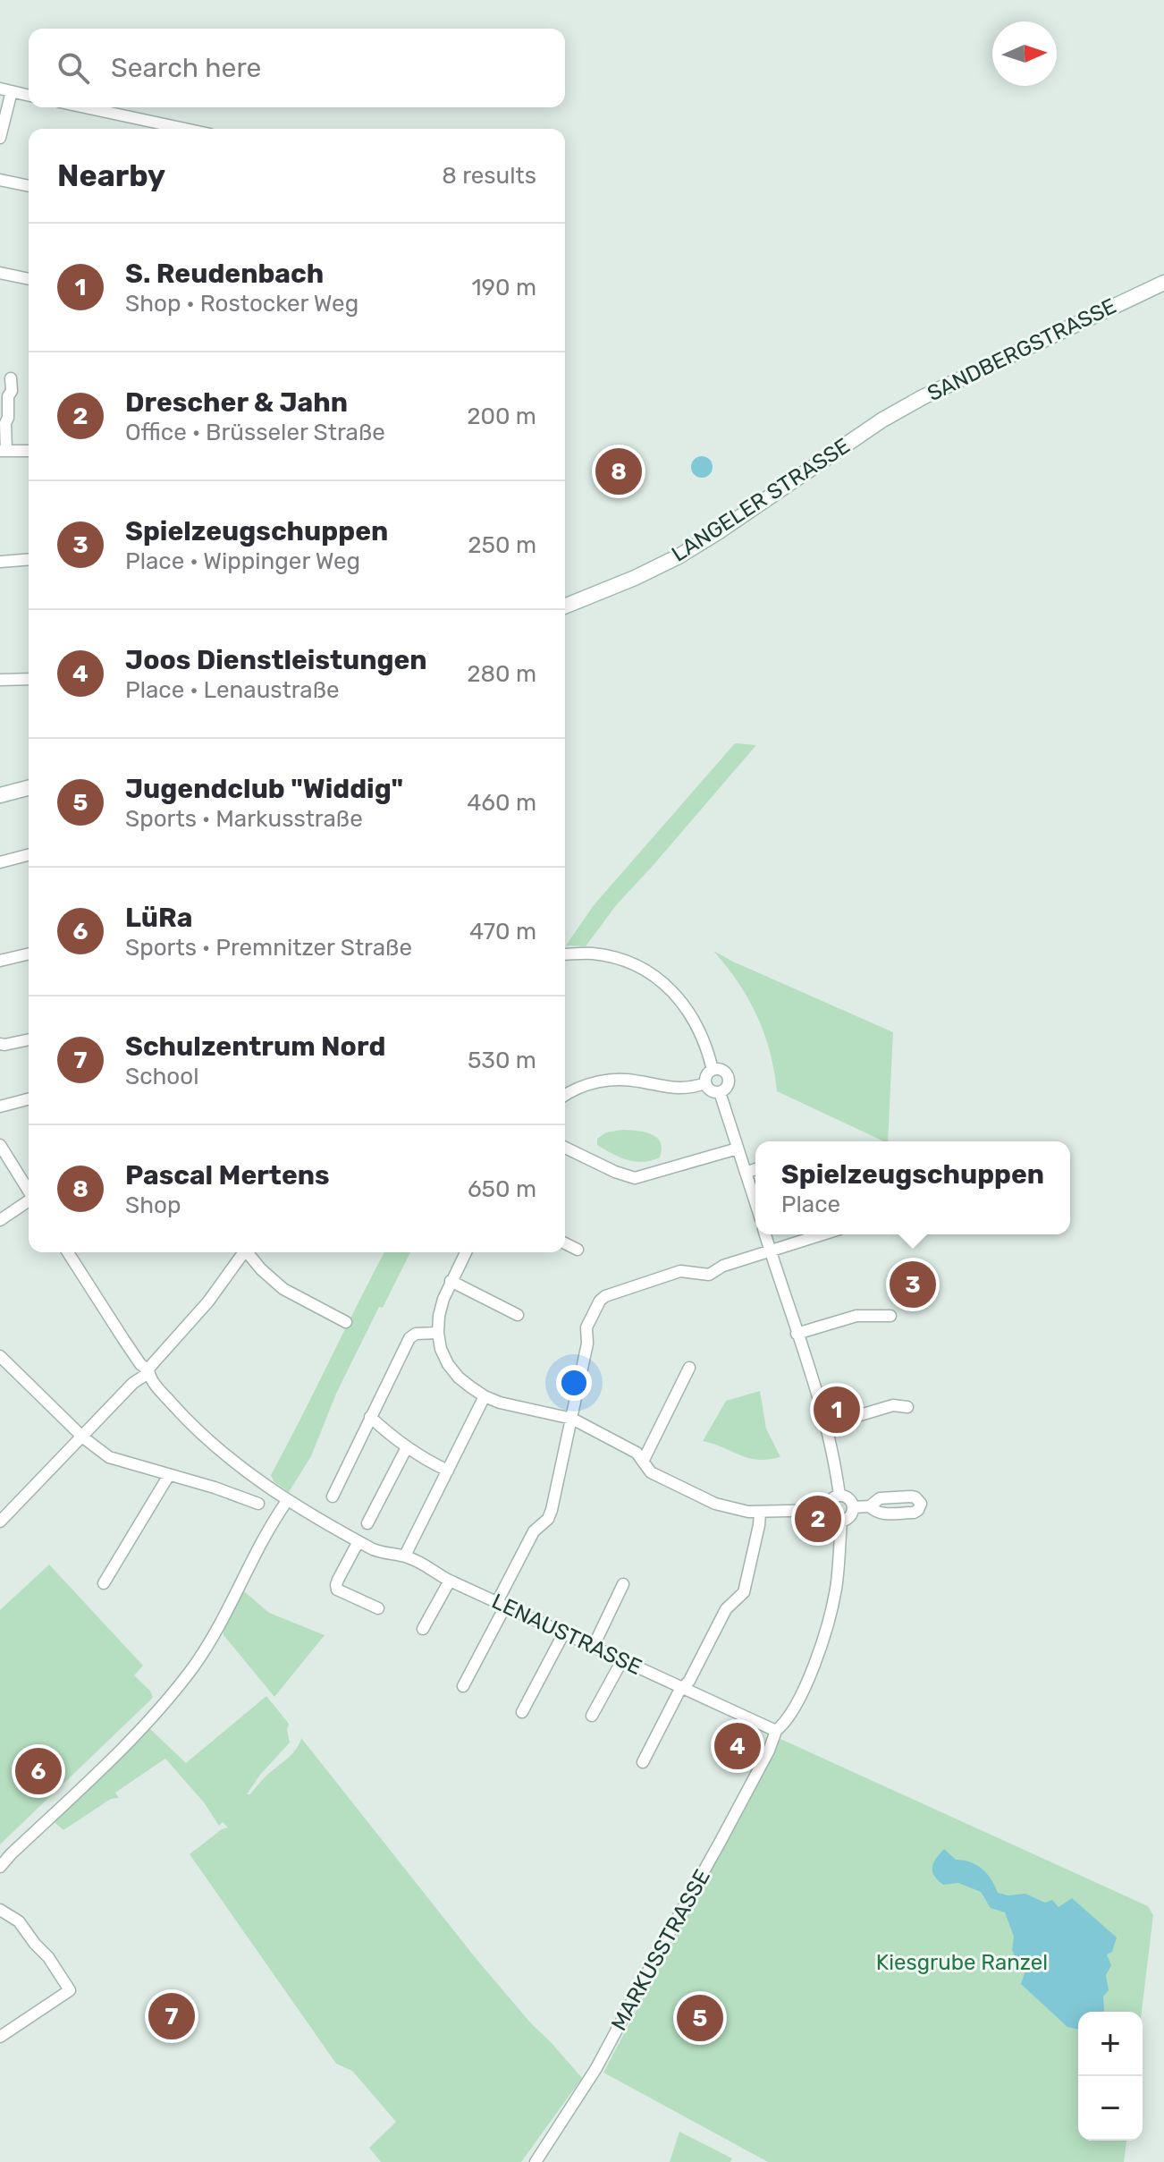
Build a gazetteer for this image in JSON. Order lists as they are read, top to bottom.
{
  "streets": {
    "street": [
      "SANDBERGSTRASSE",
      "LANGELER STRASSE",
      "LENAUSTRASSE",
      "MARKUSSTRASSE"
    ]
  },
  "crossings": [
    ["SANDBERGSTRASSE", "LANGELER STRASSE"],
    ["LENAUSTRASSE", "MARKUSSTRASSE"]
  ],
  "parks": ["Kiesgrube Ranzel"],
  "north": "right",
  "page": {
    "search": "Search here",
    "heading": ["Nearby", "8 results"],
    "list": [
      {
        "mark": "1",
        "name": "S. Reudenbach",
        "note": "Shop · Rostocker Weg",
        "value": "190 m"
      },
      {
        "mark": "2",
        "name": "Drescher & Jahn",
        "note": "Office · Brüsseler Straße",
        "value": "200 m"
      },
      {
        "mark": "3",
        "name": "Spielzeugschuppen",
        "note": "Place · Wippinger Weg",
        "value": "250 m"
      },
      {
        "mark": "4",
        "name": "Joos Dienstleistungen",
        "note": "Place · Lenaustraße",
        "value": "280 m"
      },
      {
        "mark": "5",
        "name": "Jugendclub \"Widdig\"",
        "note": "Sports · Markusstraße",
        "value": "460 m"
      },
      {
        "mark": "6",
        "name": "LüRa",
        "note": "Sports · Premnitzer Straße",
        "value": "470 m"
      },
      {
        "mark": "7",
        "name": "Schulzentrum Nord",
        "note": "School",
        "value": "530 m"
      },
      {
        "mark": "8",
        "name": "Pascal Mertens",
        "note": "Shop",
        "value": "650 m"
      }
    ],
    "pins": [
      "8",
      "3",
      "1",
      "2",
      "4",
      "6",
      "7",
      "5"
    ],
    "popup": ["Spielzeugschuppen", "Place"],
    "map_buttons": ["+", "−"]
  }
}
